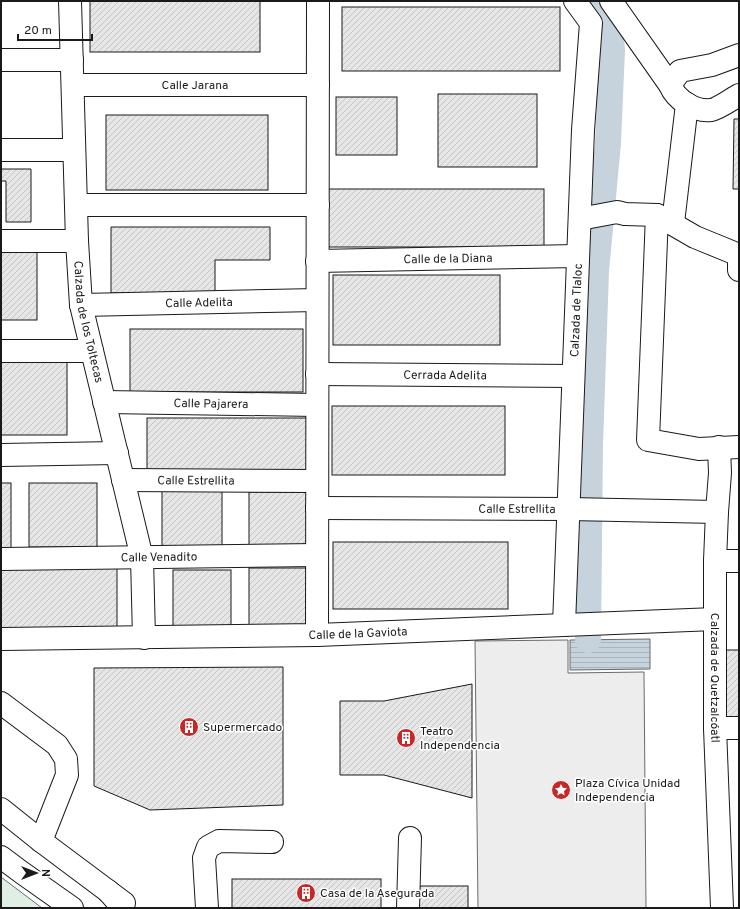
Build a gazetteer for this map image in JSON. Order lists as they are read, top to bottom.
{
  "streets": {
    "main road": [
      "Calle Jarana",
      "Calle de la Diana",
      "Calle Adelita",
      "Calzada de Tlaloc",
      "Calzada de los Toltecas",
      "Cerrada Adelita",
      "Calle Pajarera",
      "Calle Estrellita",
      "Calle Venadito",
      "Calle de la Gaviota",
      "Calzada de Quetzalcóatl"
    ]
  },
  "crossings": [
    ["Calle Jarana", "Calzada de los Toltecas"],
    ["Calle de la Diana", "Calzada de Tlaloc"],
    ["Calle Adelita", "Calzada de los Toltecas"],
    ["Calzada de Tlaloc", "Cerrada Adelita"],
    ["Calzada de Tlaloc", "Calle Estrellita"],
    ["Calzada de Tlaloc", "Calle de la Gaviota"],
    ["Calzada de los Toltecas", "Calle Pajarera"],
    ["Calzada de los Toltecas", "Calle Estrellita"],
    ["Calzada de los Toltecas", "Calle Venadito"],
    ["Calzada de los Toltecas", "Calle de la Gaviota"],
    ["Calle Estrellita", "Calzada de Quetzalcóatl"],
    ["Calle de la Gaviota", "Calzada de Quetzalcóatl"]
  ],
  "places": {
    "building": ["Supermercado", "Teatro Independencia", "Casa de la Asegurada"],
    "place": ["Plaza Cívica Unidad Independencia"]
  },
  "scale_bar": "20 m",
  "north": "right"
}
